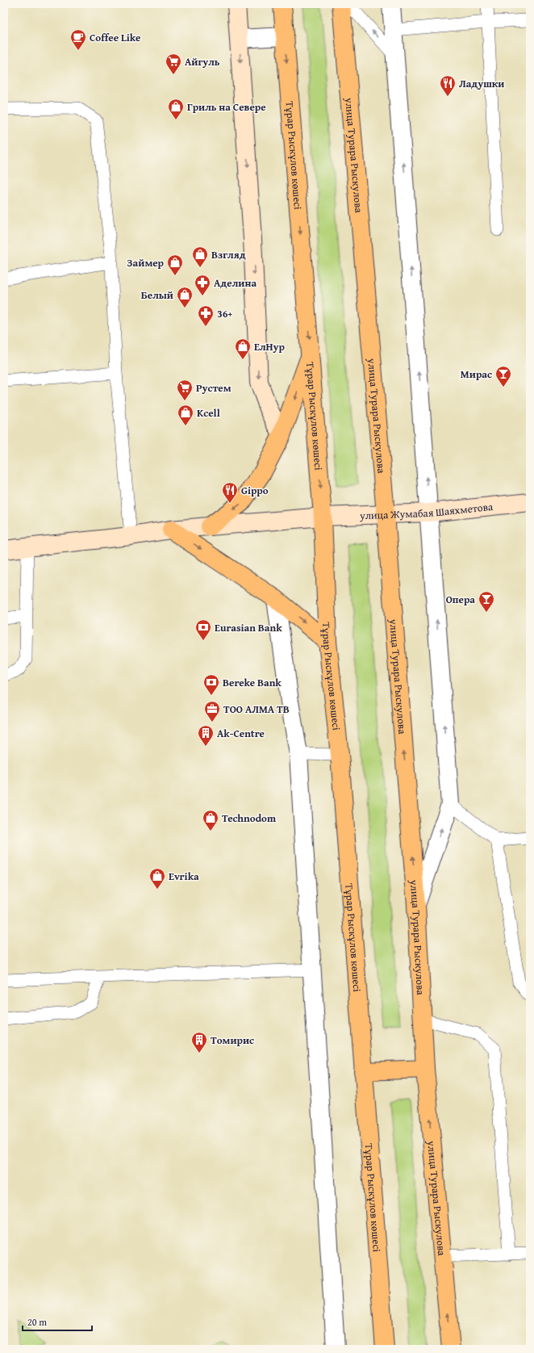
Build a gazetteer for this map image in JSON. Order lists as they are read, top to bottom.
{
  "streets": {
    "main road": ["Тұрар Рыскұлов көшесі", "улица Турара Рыскулова"],
    "street": ["улица Жумабая Шаяхметова"]
  },
  "crossings": [
    ["Тұрар Рыскұлов көшесі", "улица Жумабая Шаяхметова"],
    ["улица Турара Рыскулова", "улица Жумабая Шаяхметова"]
  ],
  "one_way": ["Тұрар Рыскұлов көшесі", "улица Турара Рыскулова"],
  "places": {
    "cafe": ["Coffee Like"],
    "supermarket": ["Айгуль", "Рустем"],
    "restaurant": ["Ладушки", "Gippo"],
    "shop": [
      "Гриль на Севере",
      "Взгляд",
      "Займер",
      "Белый",
      "ЕлНур",
      "Kcell",
      "Technodom",
      "Evrika"
    ],
    "pharmacy": ["Аделина", "36+"],
    "bar": ["Мирас", "Опера"],
    "bank": ["Eurasian Bank", "Bereke Bank"],
    "office": ["ТОО АЛМА ТВ"],
    "building": ["Ak-Centre", "Томирис"]
  },
  "scale_bar": "20 m"
}
